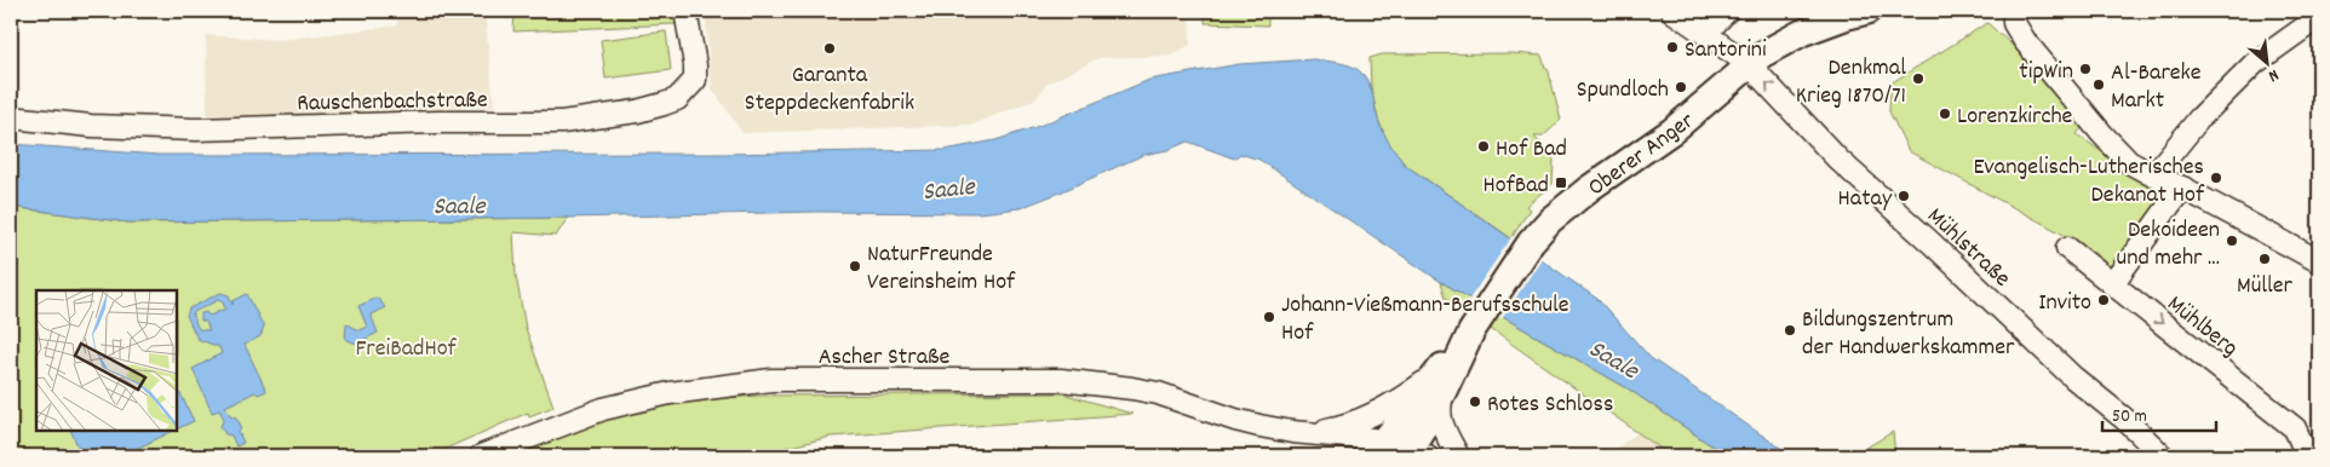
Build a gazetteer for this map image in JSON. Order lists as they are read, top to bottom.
{
  "streets": {
    "main road": ["Oberer Anger"],
    "street": [
      "Rauschenbachstraße",
      "Mühlstraße",
      "Mühlberg",
      "Ascher Straße"
    ]
  },
  "crossings": [
    ["Oberer Anger", "Mühlstraße"],
    ["Oberer Anger", "Ascher Straße"]
  ],
  "one_way": ["Mühlstraße"],
  "water": ["Saale"],
  "parks": ["FreiBadHof"],
  "places": {
    "other": [
      "Santorini",
      "Garanta Steppdeckenfabrik",
      "tipWin",
      "Denkmal Krieg 1870/71",
      "Al-Bareke Markt",
      "Spundloch",
      "Lorenzkirche",
      "Hof Bad",
      "Evangelisch-Lutherisches Dekanat Hof",
      "Hatay",
      "Dekoideen und mehr ...",
      "Müller",
      "NaturFreunde Vereinsheim Hof",
      "Invito",
      "Johann-Vießmann-Berufsschule Hof",
      "Bildungszentrum der Handwerkskammer",
      "Rotes Schloss"
    ],
    "transit": ["HofBad"]
  },
  "scale_bar": "50 m",
  "north": "bottom right"
}
